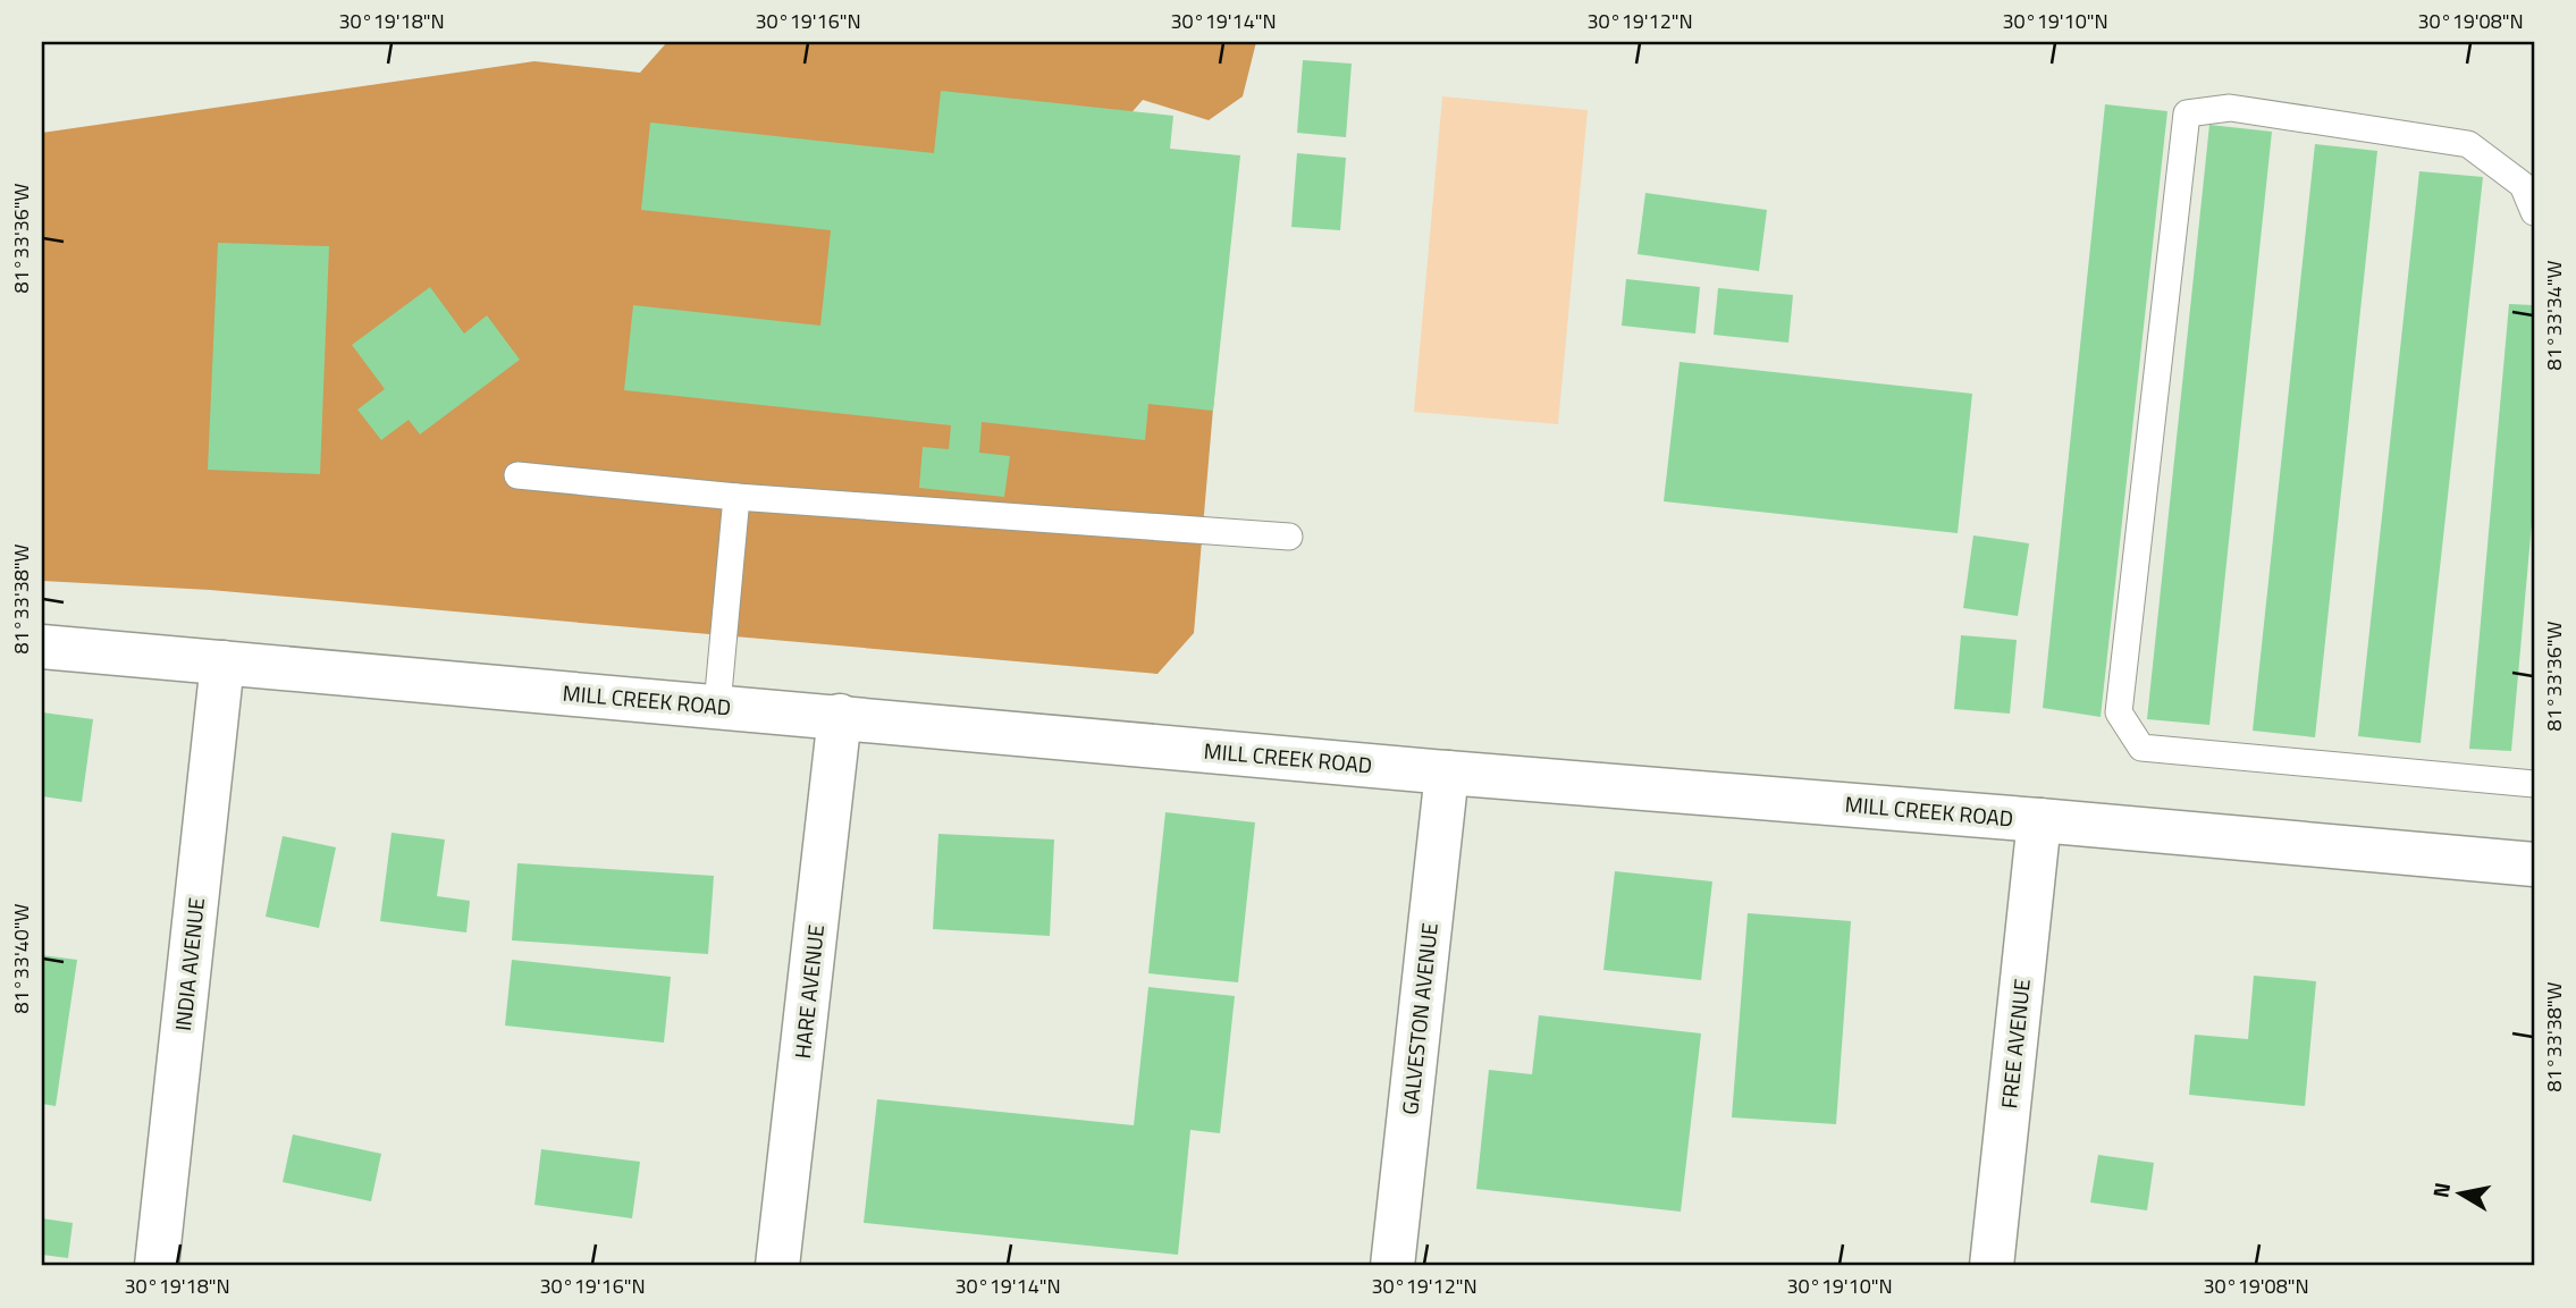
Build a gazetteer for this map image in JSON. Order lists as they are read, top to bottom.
{
  "streets": {
    "street": [
      "MILL CREEK ROAD",
      "INDIA AVENUE",
      "HARE AVENUE",
      "GALVESTON AVENUE",
      "FREE AVENUE"
    ]
  },
  "crossings": [
    ["MILL CREEK ROAD", "INDIA AVENUE"],
    ["MILL CREEK ROAD", "HARE AVENUE"],
    ["MILL CREEK ROAD", "GALVESTON AVENUE"],
    ["MILL CREEK ROAD", "FREE AVENUE"]
  ],
  "north": "left",
  "coordinates": [
    "30°19'18\"N",
    "30°19'16\"N",
    "30°19'14\"N",
    "30°19'12\"N",
    "30°19'10\"N",
    "30°19'08\"N",
    "81°33'36\"W",
    "81°33'34\"W",
    "81°33'38\"W",
    "81°33'40\"W"
  ]
}
